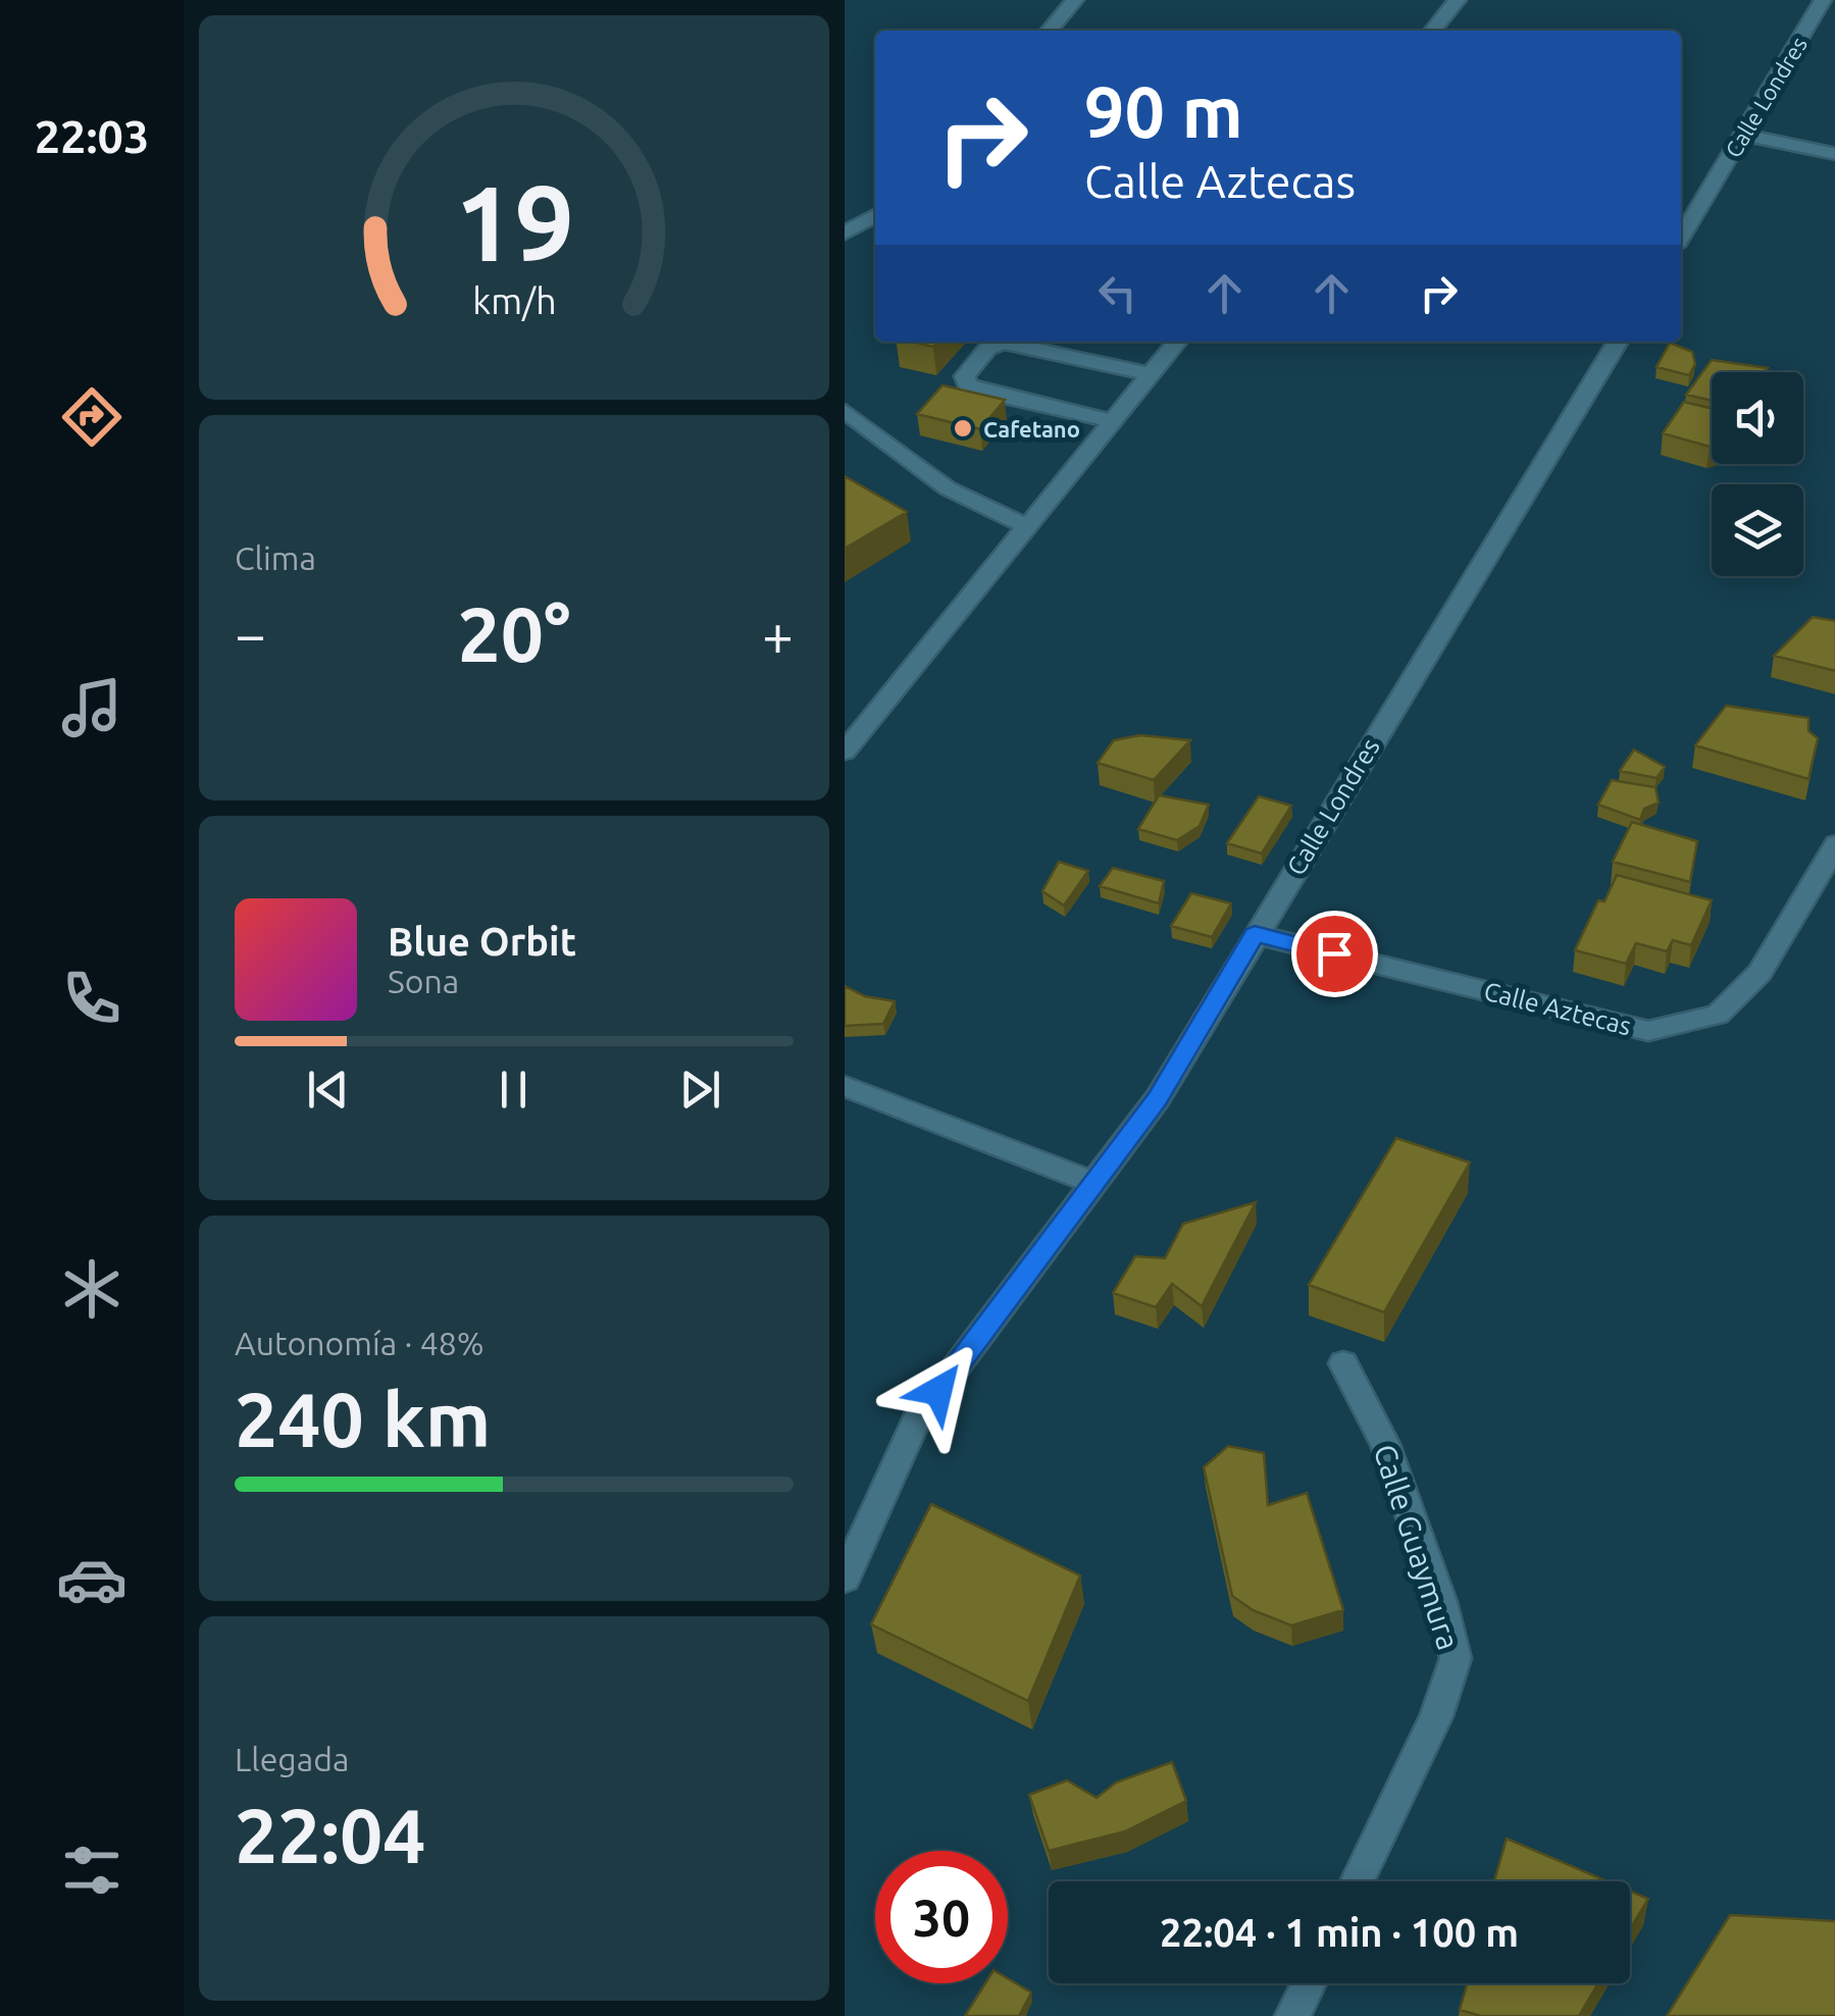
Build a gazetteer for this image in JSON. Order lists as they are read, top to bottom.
{
  "streets": {
    "street": ["Calle Londres", "Calle Aztecas", "Calle Guaymura"]
  },
  "crossings": [
    ["Calle Londres", "Calle Aztecas"]
  ],
  "places": ["Cafetano"],
  "page": {
    "tabs": "22:03",
    "turn": ["90 m", "Calle Aztecas"],
    "tile": [
      "Clima",
      ["Autonomía · 48%", "240 km"],
      ["Llegada", "22:04"]
    ],
    "heat": ["−", "20°", "+"],
    "song": ["Blue Orbit", "Sona"],
    "limit": "30",
    "trip": "22:04 · 1 min · 100 m",
    "gauge": ["19", "km/h"]
  }
}
